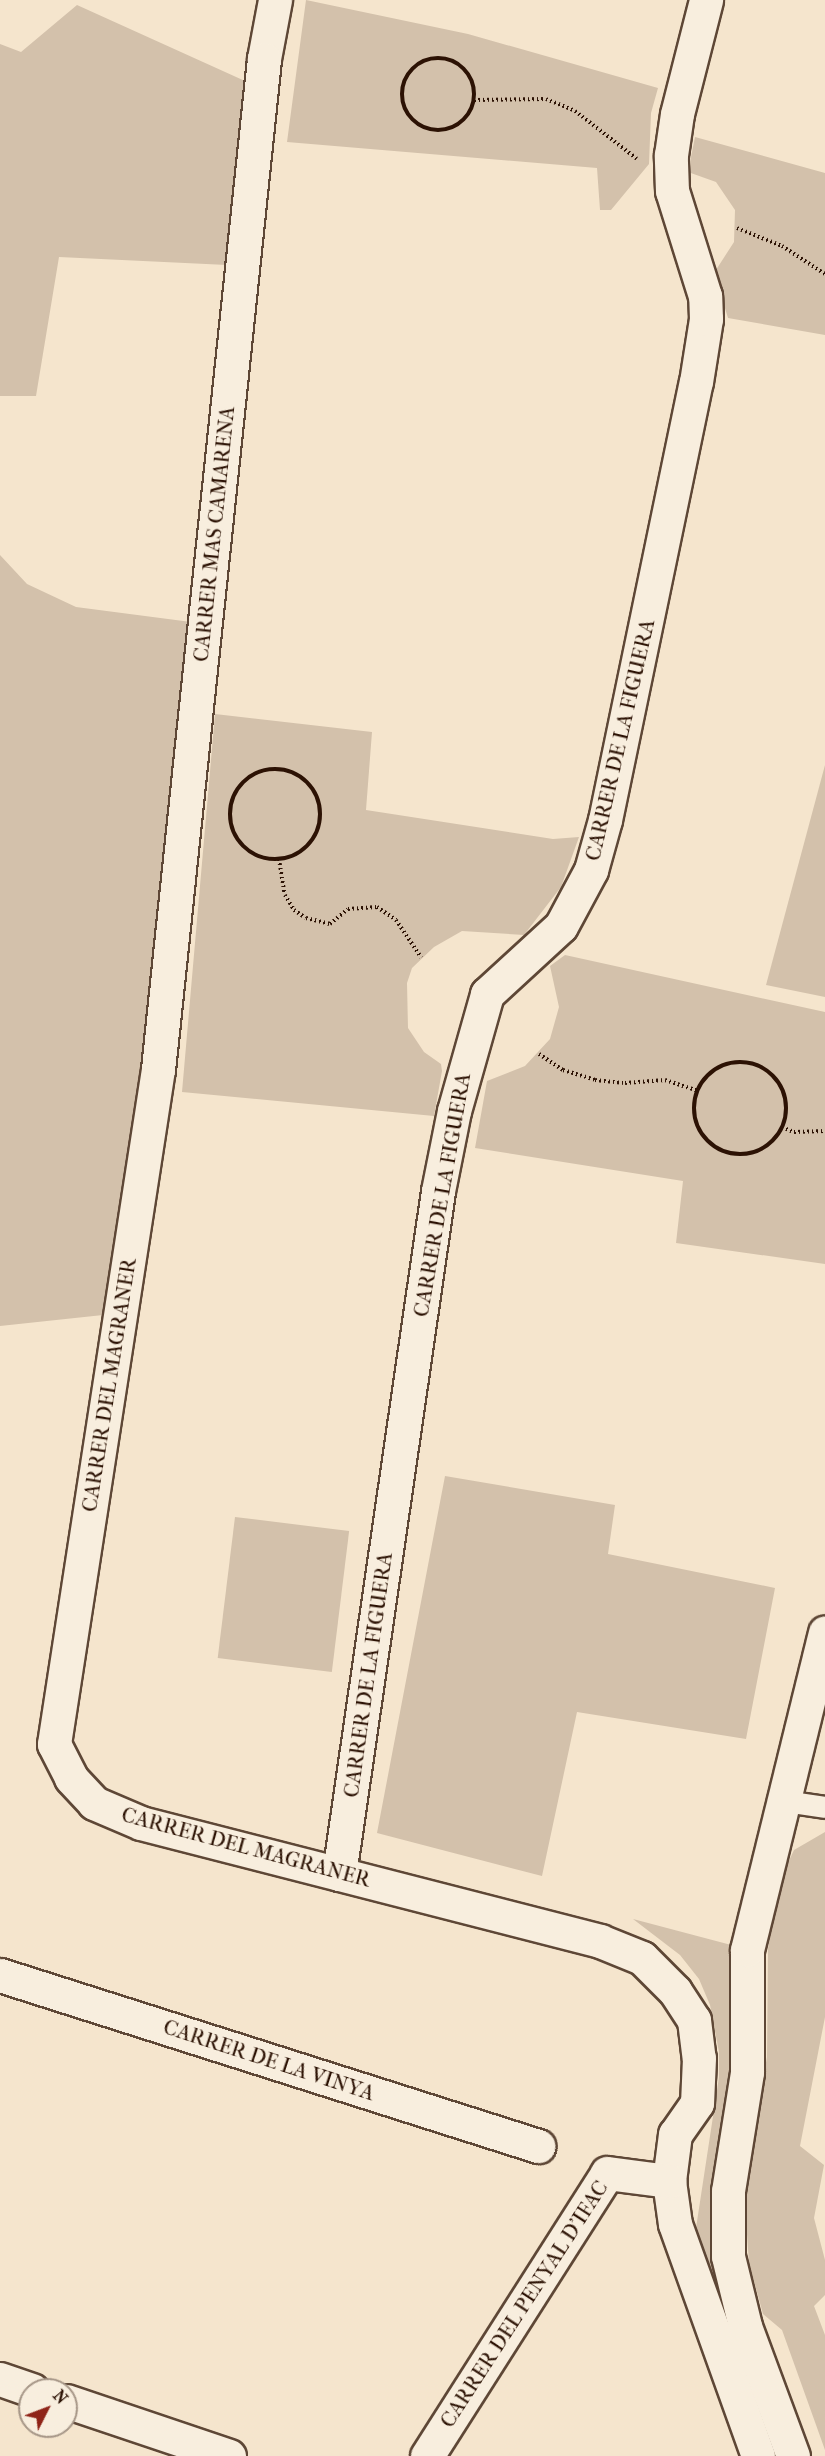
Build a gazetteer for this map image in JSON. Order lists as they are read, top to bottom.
{
  "streets": {
    "street": [
      "CARRER MAS CAMARENA",
      "CARRER DE LA FIGUERA",
      "CARRER DEL MAGRANER",
      "CARRER DE LA VINYA",
      "CARRER DEL PENYAL D'IFAC"
    ]
  },
  "crossings": [
    ["CARRER MAS CAMARENA", "CARRER DEL MAGRANER"],
    ["CARRER DE LA FIGUERA", "CARRER DEL MAGRANER"],
    ["CARRER DEL MAGRANER", "CARRER DEL PENYAL D'IFAC"]
  ],
  "north": "top right"
}
